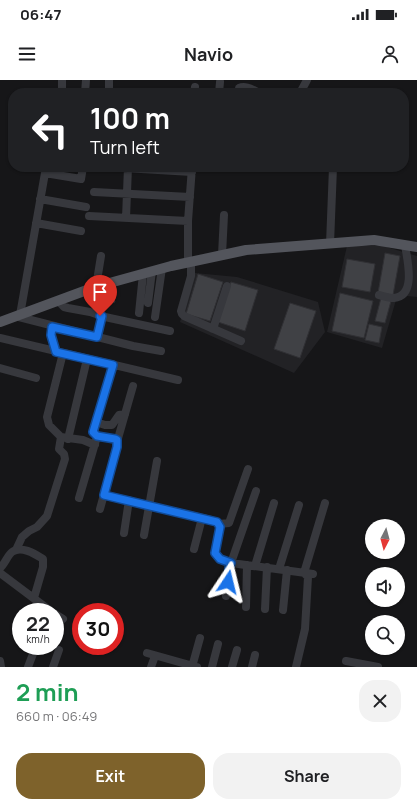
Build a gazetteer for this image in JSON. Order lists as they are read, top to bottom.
{
  "north": "bottom",
  "page": {
    "status": "06:47",
    "header": "Navio",
    "turn": ["100 m", "Turn left"],
    "speed": "22 km/h",
    "limit": "30",
    "heading": ["2 min", "660 m · 06:49"],
    "buttons": ["Exit", "Share"]
  }
}
